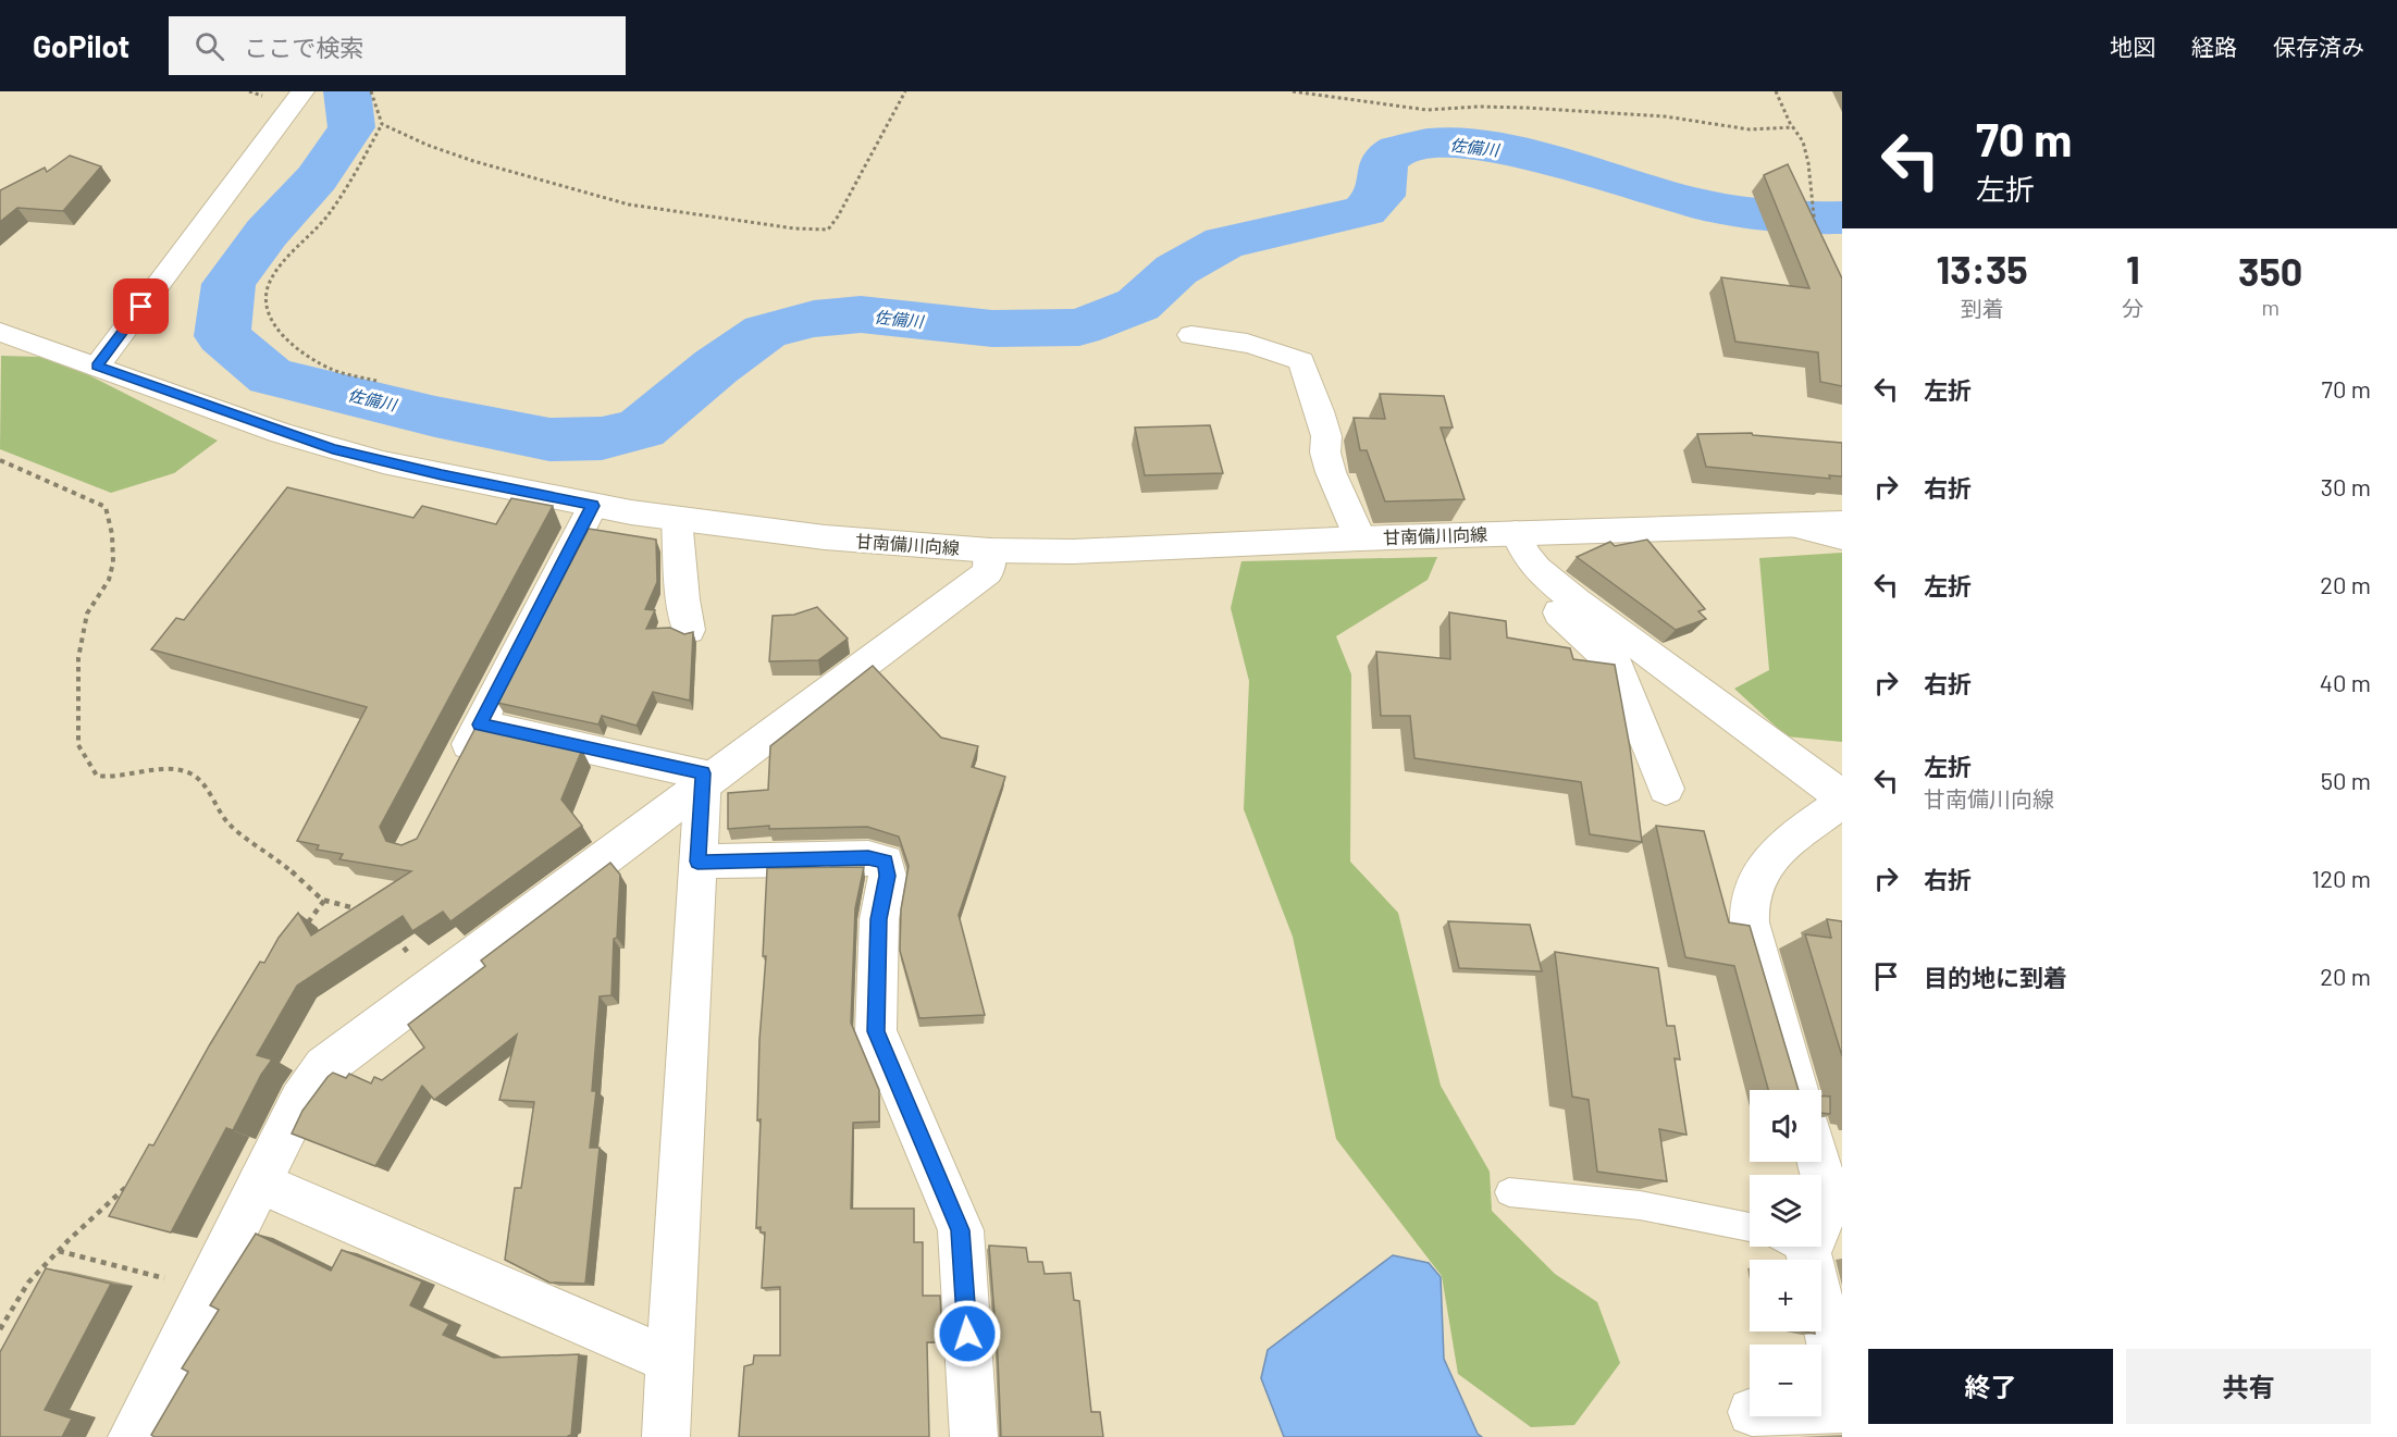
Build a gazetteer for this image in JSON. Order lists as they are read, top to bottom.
{
  "streets": {
    "street": ["甘南備川向線"]
  },
  "water": ["佐備川"],
  "page": {
    "header": "GoPilot",
    "search": "ここで検索",
    "nav": ["地図", "経路", "保存済み"],
    "turn": ["70 m", "左折"],
    "eta": [
      "13:35",
      "到着",
      "1",
      "分",
      "350",
      "m"
    ],
    "list": [
      {
        "name": "左折",
        "value": "70 m"
      },
      {
        "name": "右折",
        "value": "30 m"
      },
      {
        "name": "左折",
        "value": "20 m"
      },
      {
        "name": "右折",
        "value": "40 m"
      },
      {
        "name": "左折",
        "note": "甘南備川向線",
        "value": "50 m"
      },
      {
        "name": "右折",
        "value": "120 m"
      },
      {
        "name": "目的地に到着",
        "value": "20 m"
      }
    ],
    "map_buttons": ["+", "−"],
    "buttons": ["終了", "共有"]
  }
}
